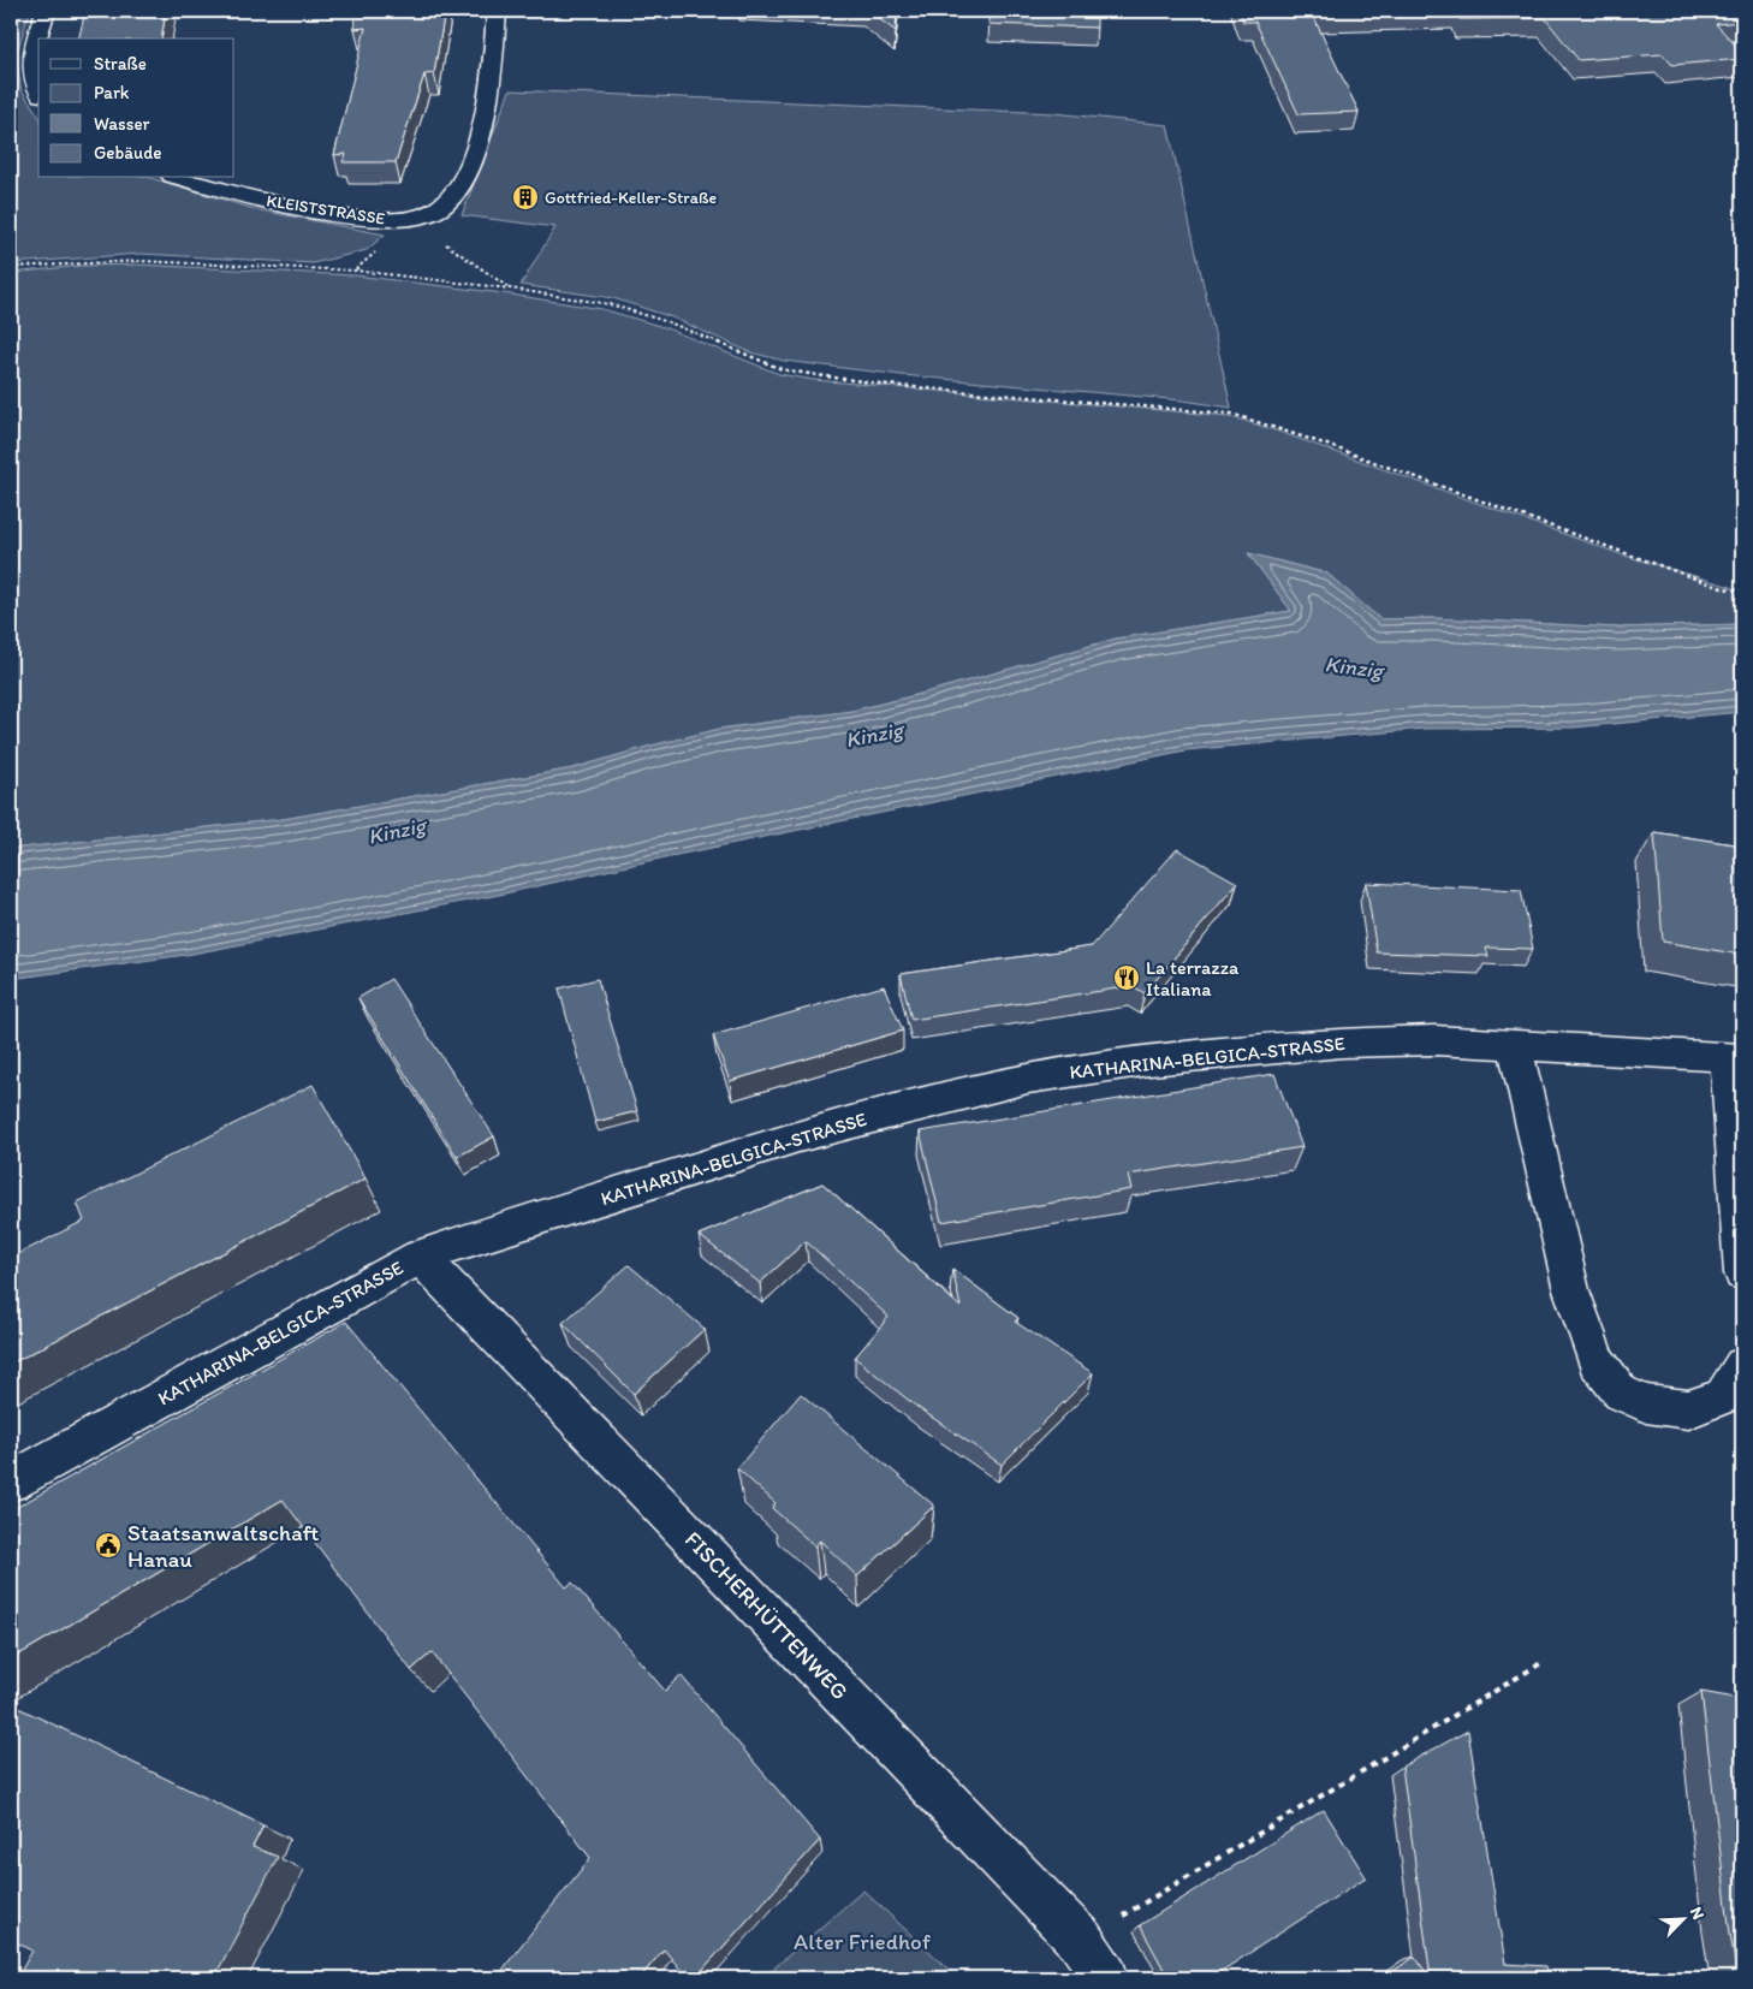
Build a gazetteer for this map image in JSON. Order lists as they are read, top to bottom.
{
  "streets": {
    "street": ["KLEISTSTRASSE", "KATHARINA-BELGICA-STRASSE", "FISCHERHÜTTENWEG"]
  },
  "crossings": [
    ["KATHARINA-BELGICA-STRASSE", "FISCHERHÜTTENWEG"]
  ],
  "water": ["Kinzig"],
  "parks": ["Alter Friedhof"],
  "places": {
    "building": ["Gottfried-Keller-Straße"],
    "restaurant": ["La terrazza Italiana"],
    "public building": ["Staatsanwaltschaft Hanau"]
  },
  "legend": [
    "Straße",
    "Park",
    "Wasser",
    "Gebäude"
  ],
  "north": "top right"
}
